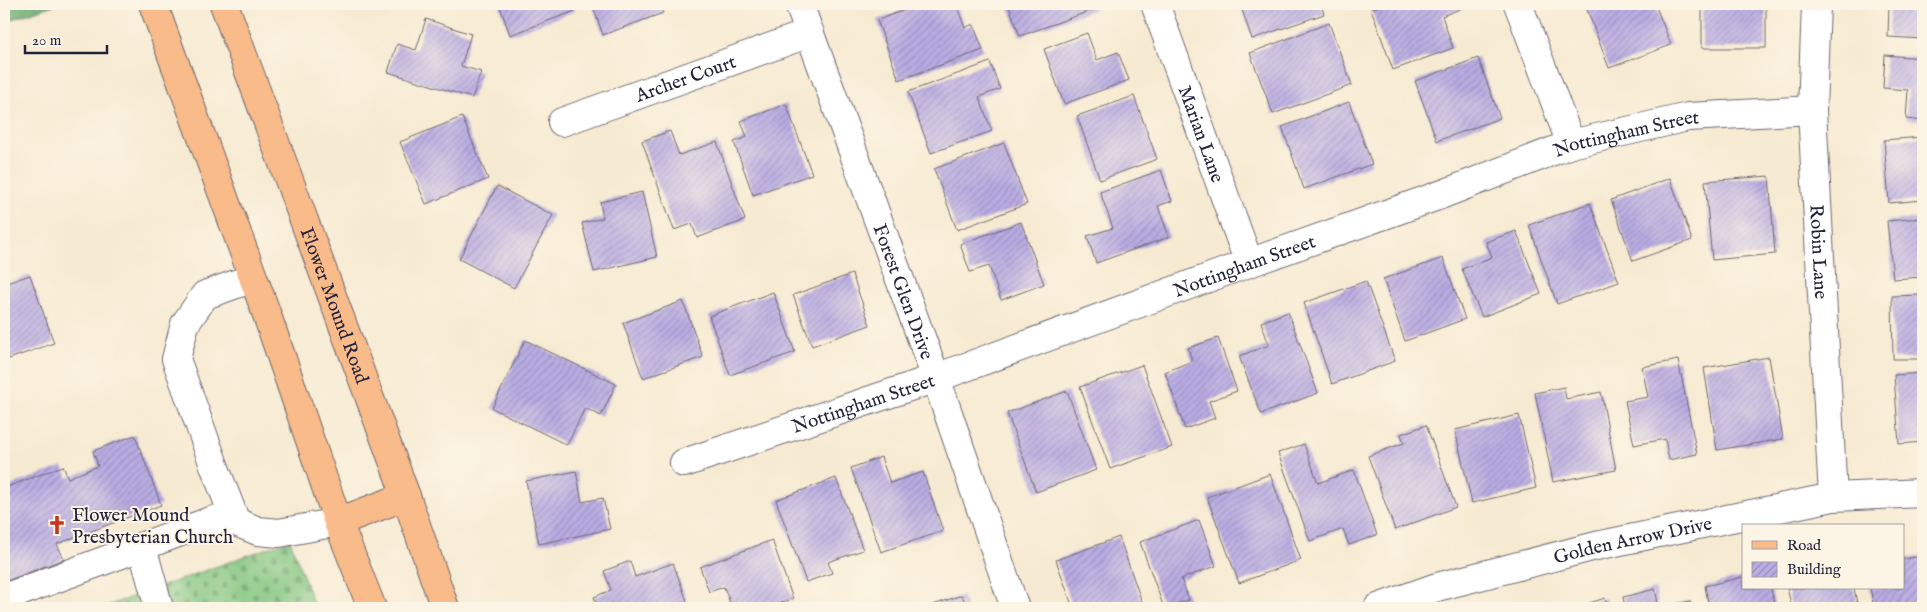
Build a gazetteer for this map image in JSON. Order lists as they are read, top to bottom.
{
  "streets": {
    "main road": ["Flower Mound Road"],
    "street": [
      "Archer Court",
      "Marian Lane",
      "Nottingham Street",
      "Robin Lane",
      "Forest Glen Drive",
      "Golden Arrow Drive"
    ]
  },
  "crossings": [
    ["Archer Court", "Forest Glen Drive"],
    ["Marian Lane", "Nottingham Street"],
    ["Nottingham Street", "Robin Lane"],
    ["Nottingham Street", "Forest Glen Drive"],
    ["Robin Lane", "Golden Arrow Drive"]
  ],
  "places": {
    "church": ["Flower Mound Presbyterian Church"]
  },
  "legend": ["Road", "Building"],
  "scale_bar": "20 m"
}
